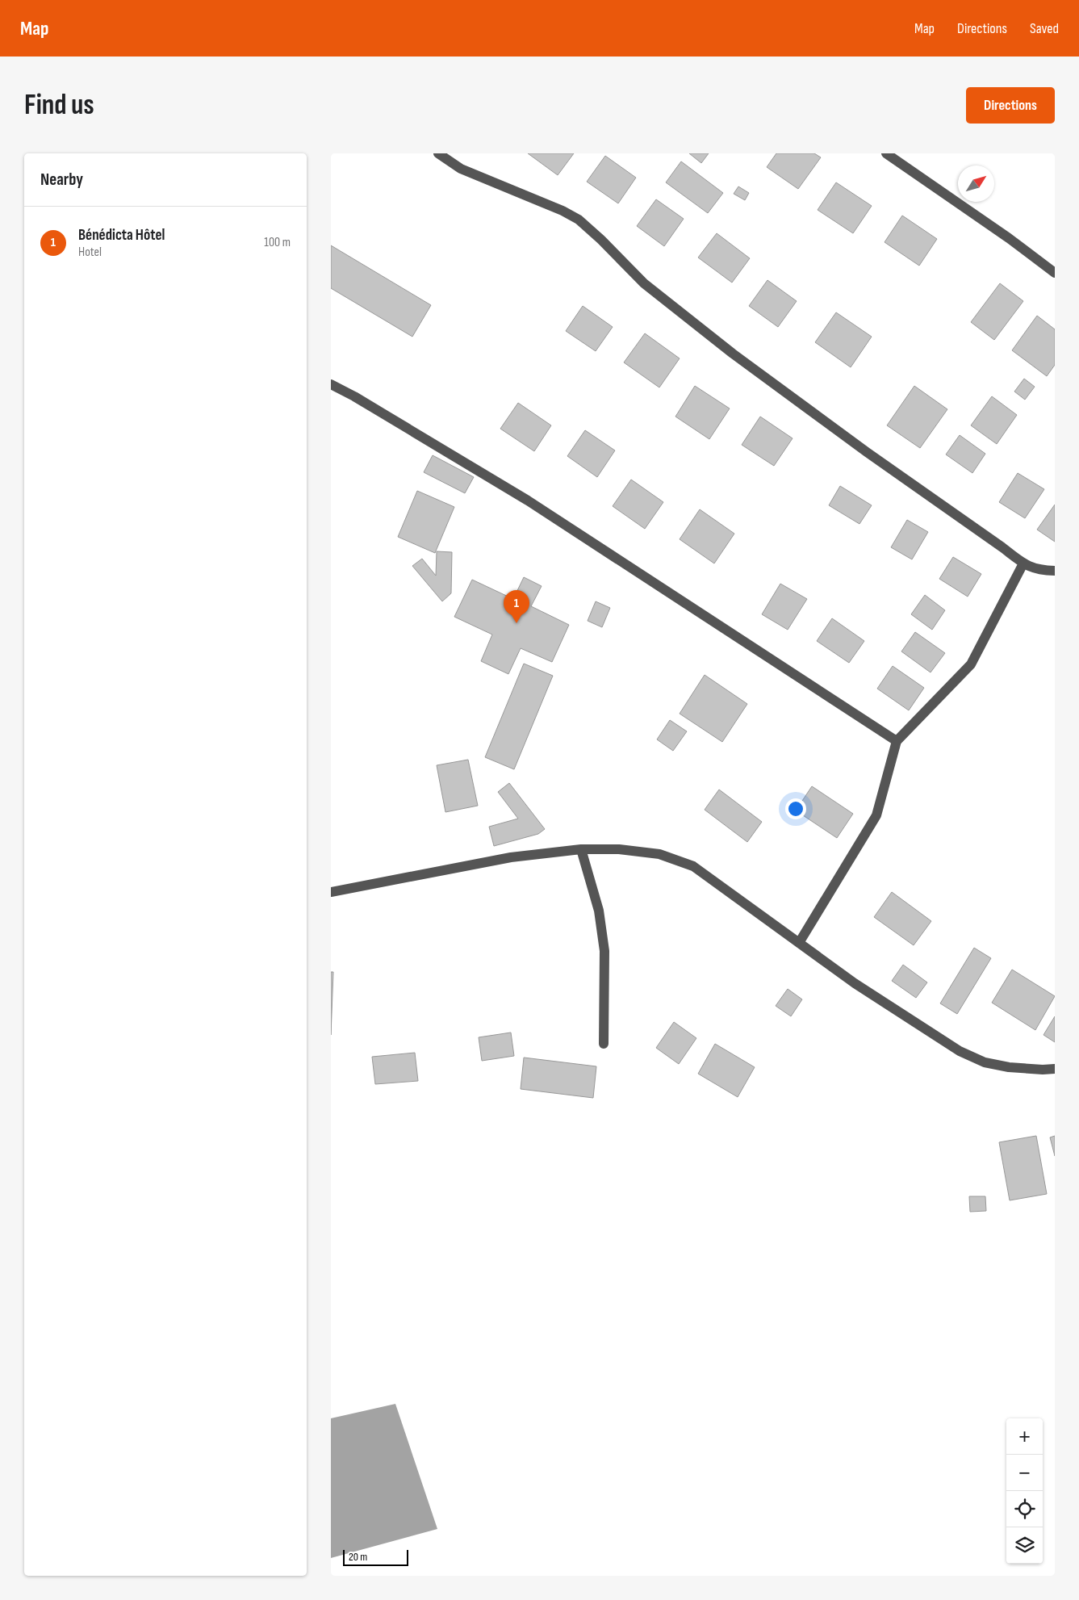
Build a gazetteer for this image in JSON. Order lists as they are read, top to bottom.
{
  "scale_bar": "20 m",
  "north": "top right",
  "page": {
    "header": "Map",
    "nav": ["Map", "Directions", "Saved"],
    "buttons": "Directions",
    "title": "Find us",
    "heading": "Nearby",
    "list": [
      {
        "mark": "1",
        "name": "Bénédicta Hôtel",
        "note": "Hotel",
        "value": "100 m"
      }
    ],
    "pins": "1",
    "map_buttons": ["+", "−"],
    "scale": "20 m"
  }
}
